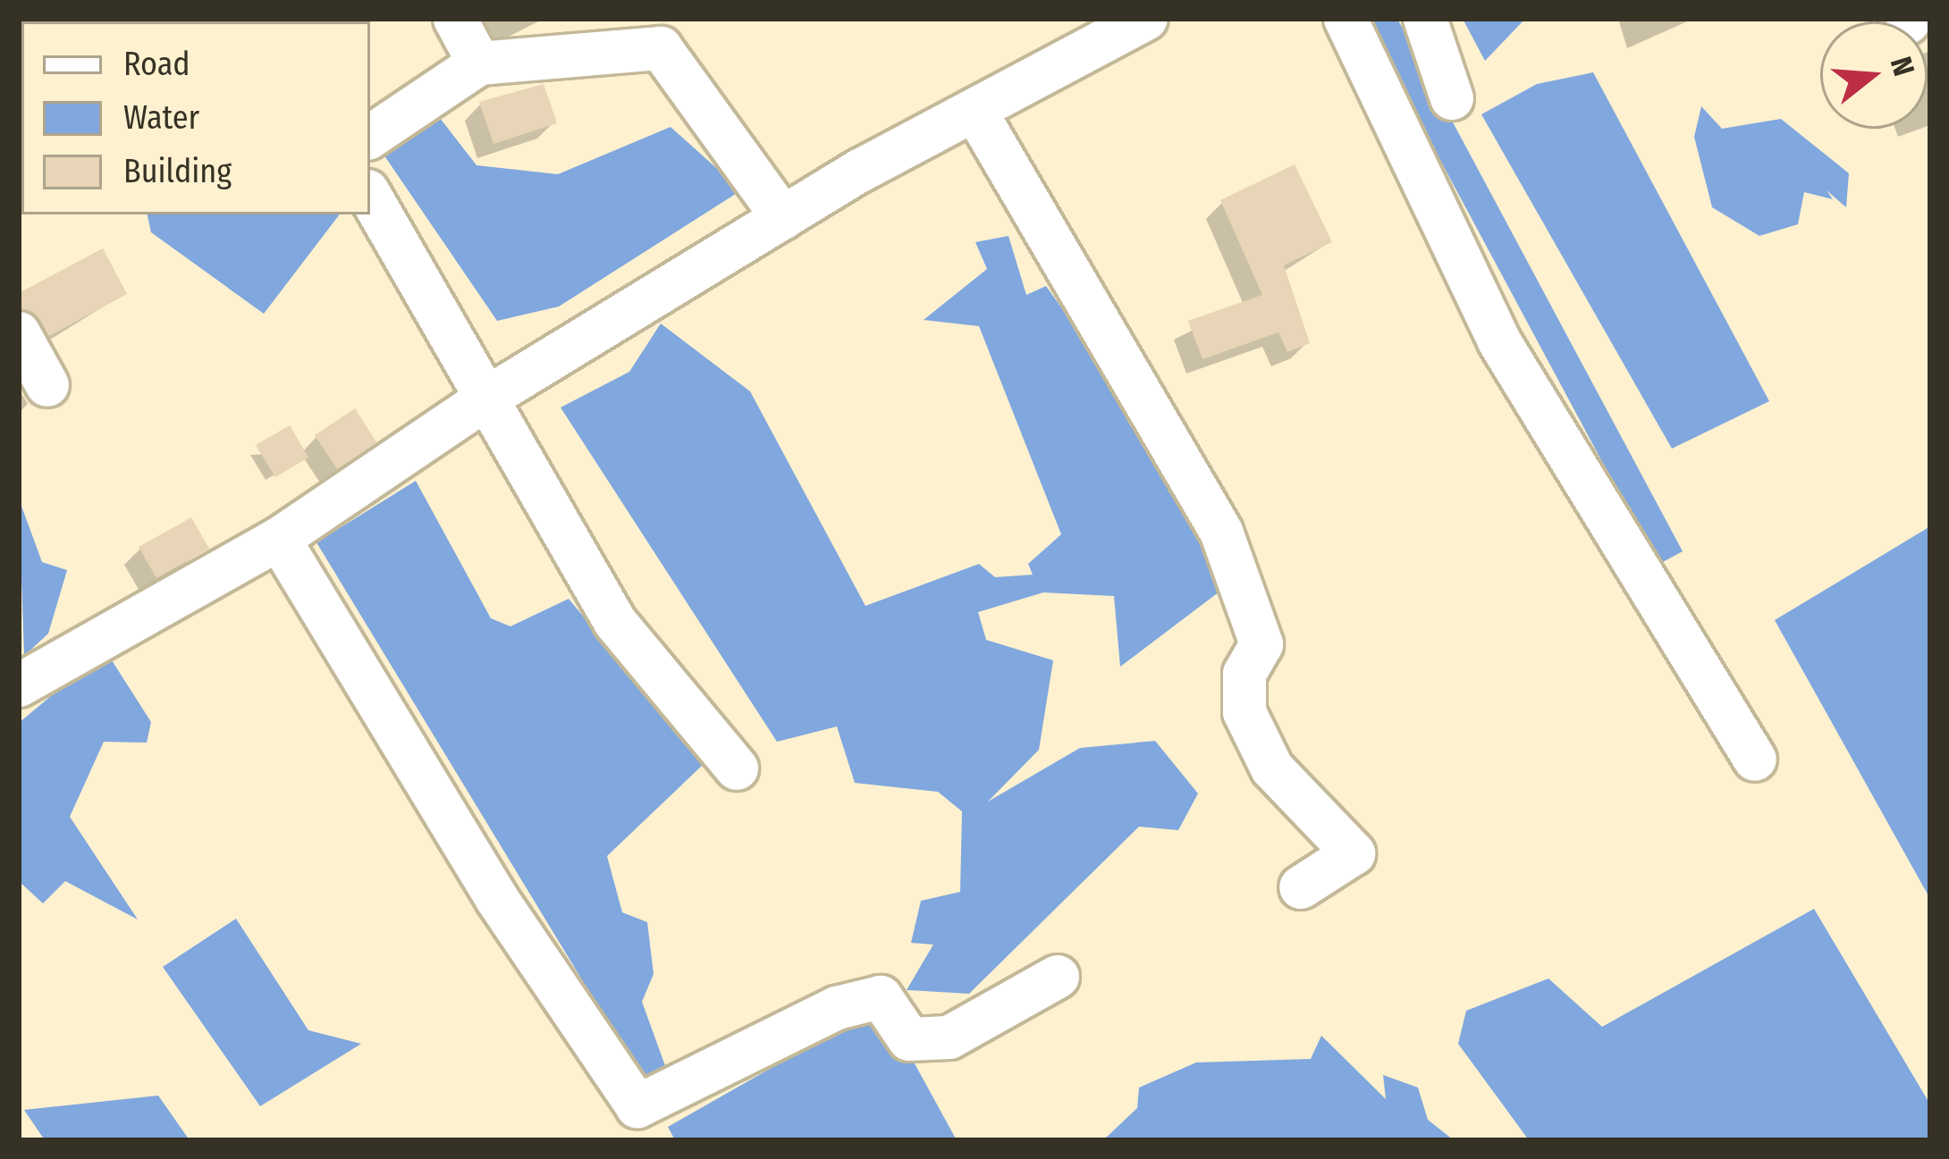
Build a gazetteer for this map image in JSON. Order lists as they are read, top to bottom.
{
  "legend": ["Road", "Water", "Building"],
  "north": "right"
}
